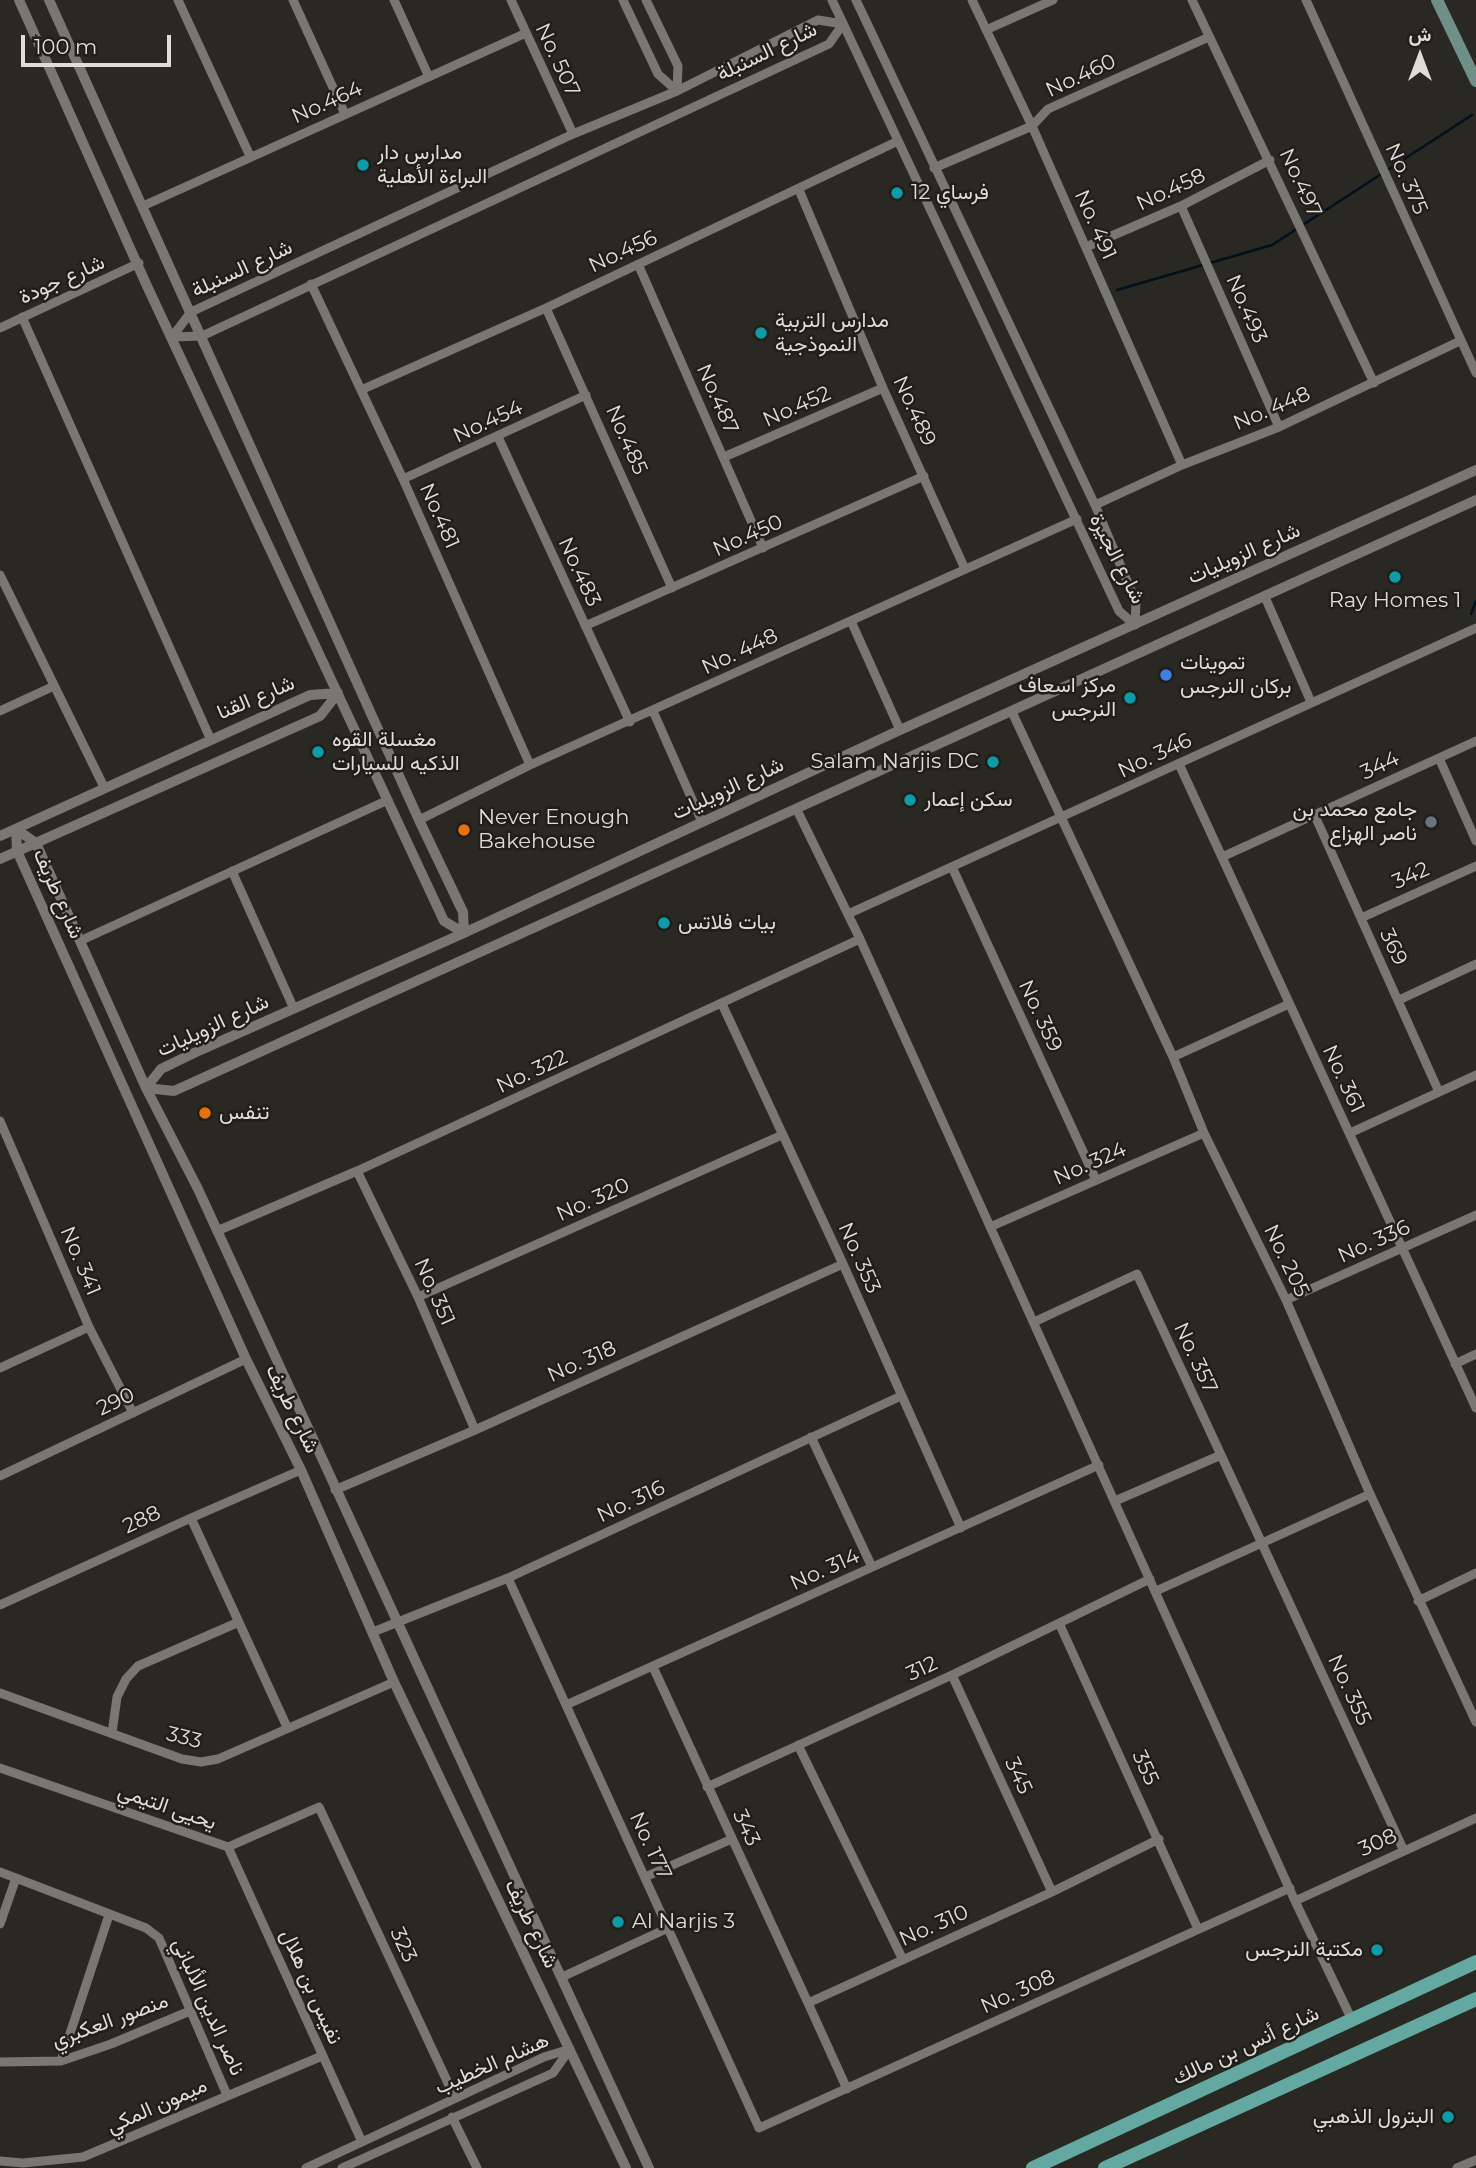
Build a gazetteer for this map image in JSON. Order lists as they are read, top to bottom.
{
  "streets": {
    "main road": ["شارع أنس بن مالك"],
    "street": [
      "شارع السنبلة",
      "No. 507",
      "No.460",
      "No.464",
      "No. 375",
      "No.497",
      "No.458",
      "No. 491",
      "No.456",
      "شارع جودة",
      "No.493",
      "No.487",
      "No.452",
      "No. 448",
      "No.489",
      "No.454",
      "No.485",
      "No.481",
      "No.450",
      "شارع الزويليات",
      "شارع الجيرة",
      "No.483",
      "شارع القنا",
      "No. 346",
      "344",
      "342",
      "شارع طريف",
      "369",
      "No. 359",
      "No. 322",
      "No. 361",
      "No. 324",
      "No. 320",
      "No. 336",
      "No. 353",
      "No. 341",
      "No. 205",
      "No. 351",
      "No. 357",
      "No. 318",
      "290",
      "No. 316",
      "288",
      "No. 314",
      "312",
      "No. 355",
      "333",
      "355",
      "345",
      "يحيى التيمي",
      "343",
      "308",
      "No. 177",
      "No. 310",
      "323",
      "نفيس بن هلال",
      "No. 308",
      "ناصر الدين الألباني",
      "منصور العكبري",
      "هشام الخطيب",
      "ميمون المكي"
    ]
  },
  "crossings": [
    ["شارع السنبلة", "No. 507"],
    ["شارع السنبلة", "No.481"],
    ["شارع السنبلة", "شارع الجيرة"],
    ["No. 507", "No.464"],
    ["No.460", "No.497"],
    ["No.460", "No. 491"],
    ["No.460", "شارع الجيرة"],
    ["No. 375", "No. 448"],
    ["No.497", "No.458"],
    ["No.497", "No. 448"],
    ["No.458", "No. 491"],
    ["No.458", "No.493"],
    ["No. 491", "No. 448"],
    ["No.456", "No.487"],
    ["No.456", "No.489"],
    ["No.456", "No.485"],
    ["No.456", "No.481"],
    ["No.456", "شارع الجيرة"],
    ["No.493", "No. 448"],
    ["No.487", "No.452"],
    ["No.487", "No.450"],
    ["No.452", "No.489"],
    ["No. 448", "No.489"],
    ["No. 448", "No.481"],
    ["No. 448", "شارع الجيرة"],
    ["No. 448", "No.483"],
    ["No.489", "No.450"],
    ["No.454", "No.485"],
    ["No.454", "No.481"],
    ["No.454", "No.483"],
    ["No.485", "No.450"],
    ["No.450", "No.483"],
    ["شارع الزويليات", "شارع الجيرة"],
    ["شارع الزويليات", "شارع طريف"],
    ["شارع الزويليات", "No. 205"],
    ["شارع القنا", "شارع طريف"],
    ["No. 346", "No. 359"],
    ["No. 346", "No. 361"],
    ["No. 346", "No. 205"],
    ["344", "369"],
    ["344", "No. 361"],
    ["342", "369"],
    ["شارع طريف", "No. 322"],
    ["شارع طريف", "No. 318"],
    ["شارع طريف", "290"],
    ["شارع طريف", "No. 316"],
    ["شارع طريف", "288"],
    ["شارع طريف", "333"],
    ["شارع طريف", "هشام الخطيب"],
    ["No. 359", "No. 324"],
    ["No. 322", "No. 353"],
    ["No. 322", "No. 351"],
    ["No. 361", "No. 336"],
    ["No. 324", "No. 205"],
    ["No. 320", "No. 353"],
    ["No. 320", "No. 351"],
    ["No. 336", "No. 205"],
    ["No. 353", "No. 318"],
    ["No. 353", "No. 316"],
    ["No. 353", "No. 314"],
    ["No. 341", "290"],
    ["No. 351", "No. 318"],
    ["No. 357", "No. 355"],
    ["No. 316", "No. 177"],
    ["No. 314", "343"],
    ["No. 314", "No. 177"],
    ["312", "355"],
    ["312", "345"],
    ["312", "343"],
    ["No. 355", "308"],
    ["355", "No. 310"],
    ["355", "No. 308"],
    ["345", "No. 310"],
    ["يحيى التيمي", "323"],
    ["يحيى التيمي", "نفيس بن هلال"],
    ["343", "No. 310"],
    ["No. 177", "No. 308"],
    ["323", "هشام الخطيب"],
    ["نفيس بن هلال", "هشام الخطيب"],
    ["نفيس بن هلال", "ميمون المكي"],
    ["ناصر الدين الألباني", "منصور العكبري"],
    ["ناصر الدين الألباني", "ميمون المكي"]
  ],
  "places": [
    "مدارس دار البراءة الأهلية",
    "فرساي 12",
    "مدارس التربية النموذجية",
    "Ray Homes 1",
    "تموينات بركان النرجس",
    "مركز اسعاف النرجس",
    "مغسلة القوه الذكيه للسيارات",
    "Salam Narjis DC",
    "سكن إعمار",
    "جامع محمد بن ناصر الهزاع",
    "Never Enough Bakehouse",
    "بيات فلاتس",
    "تنفس",
    "Al Narjis 3",
    "مكتبة النرجس",
    "البترول الذهبي"
  ],
  "scale_bar": "100 m",
  "north": "top"
}
